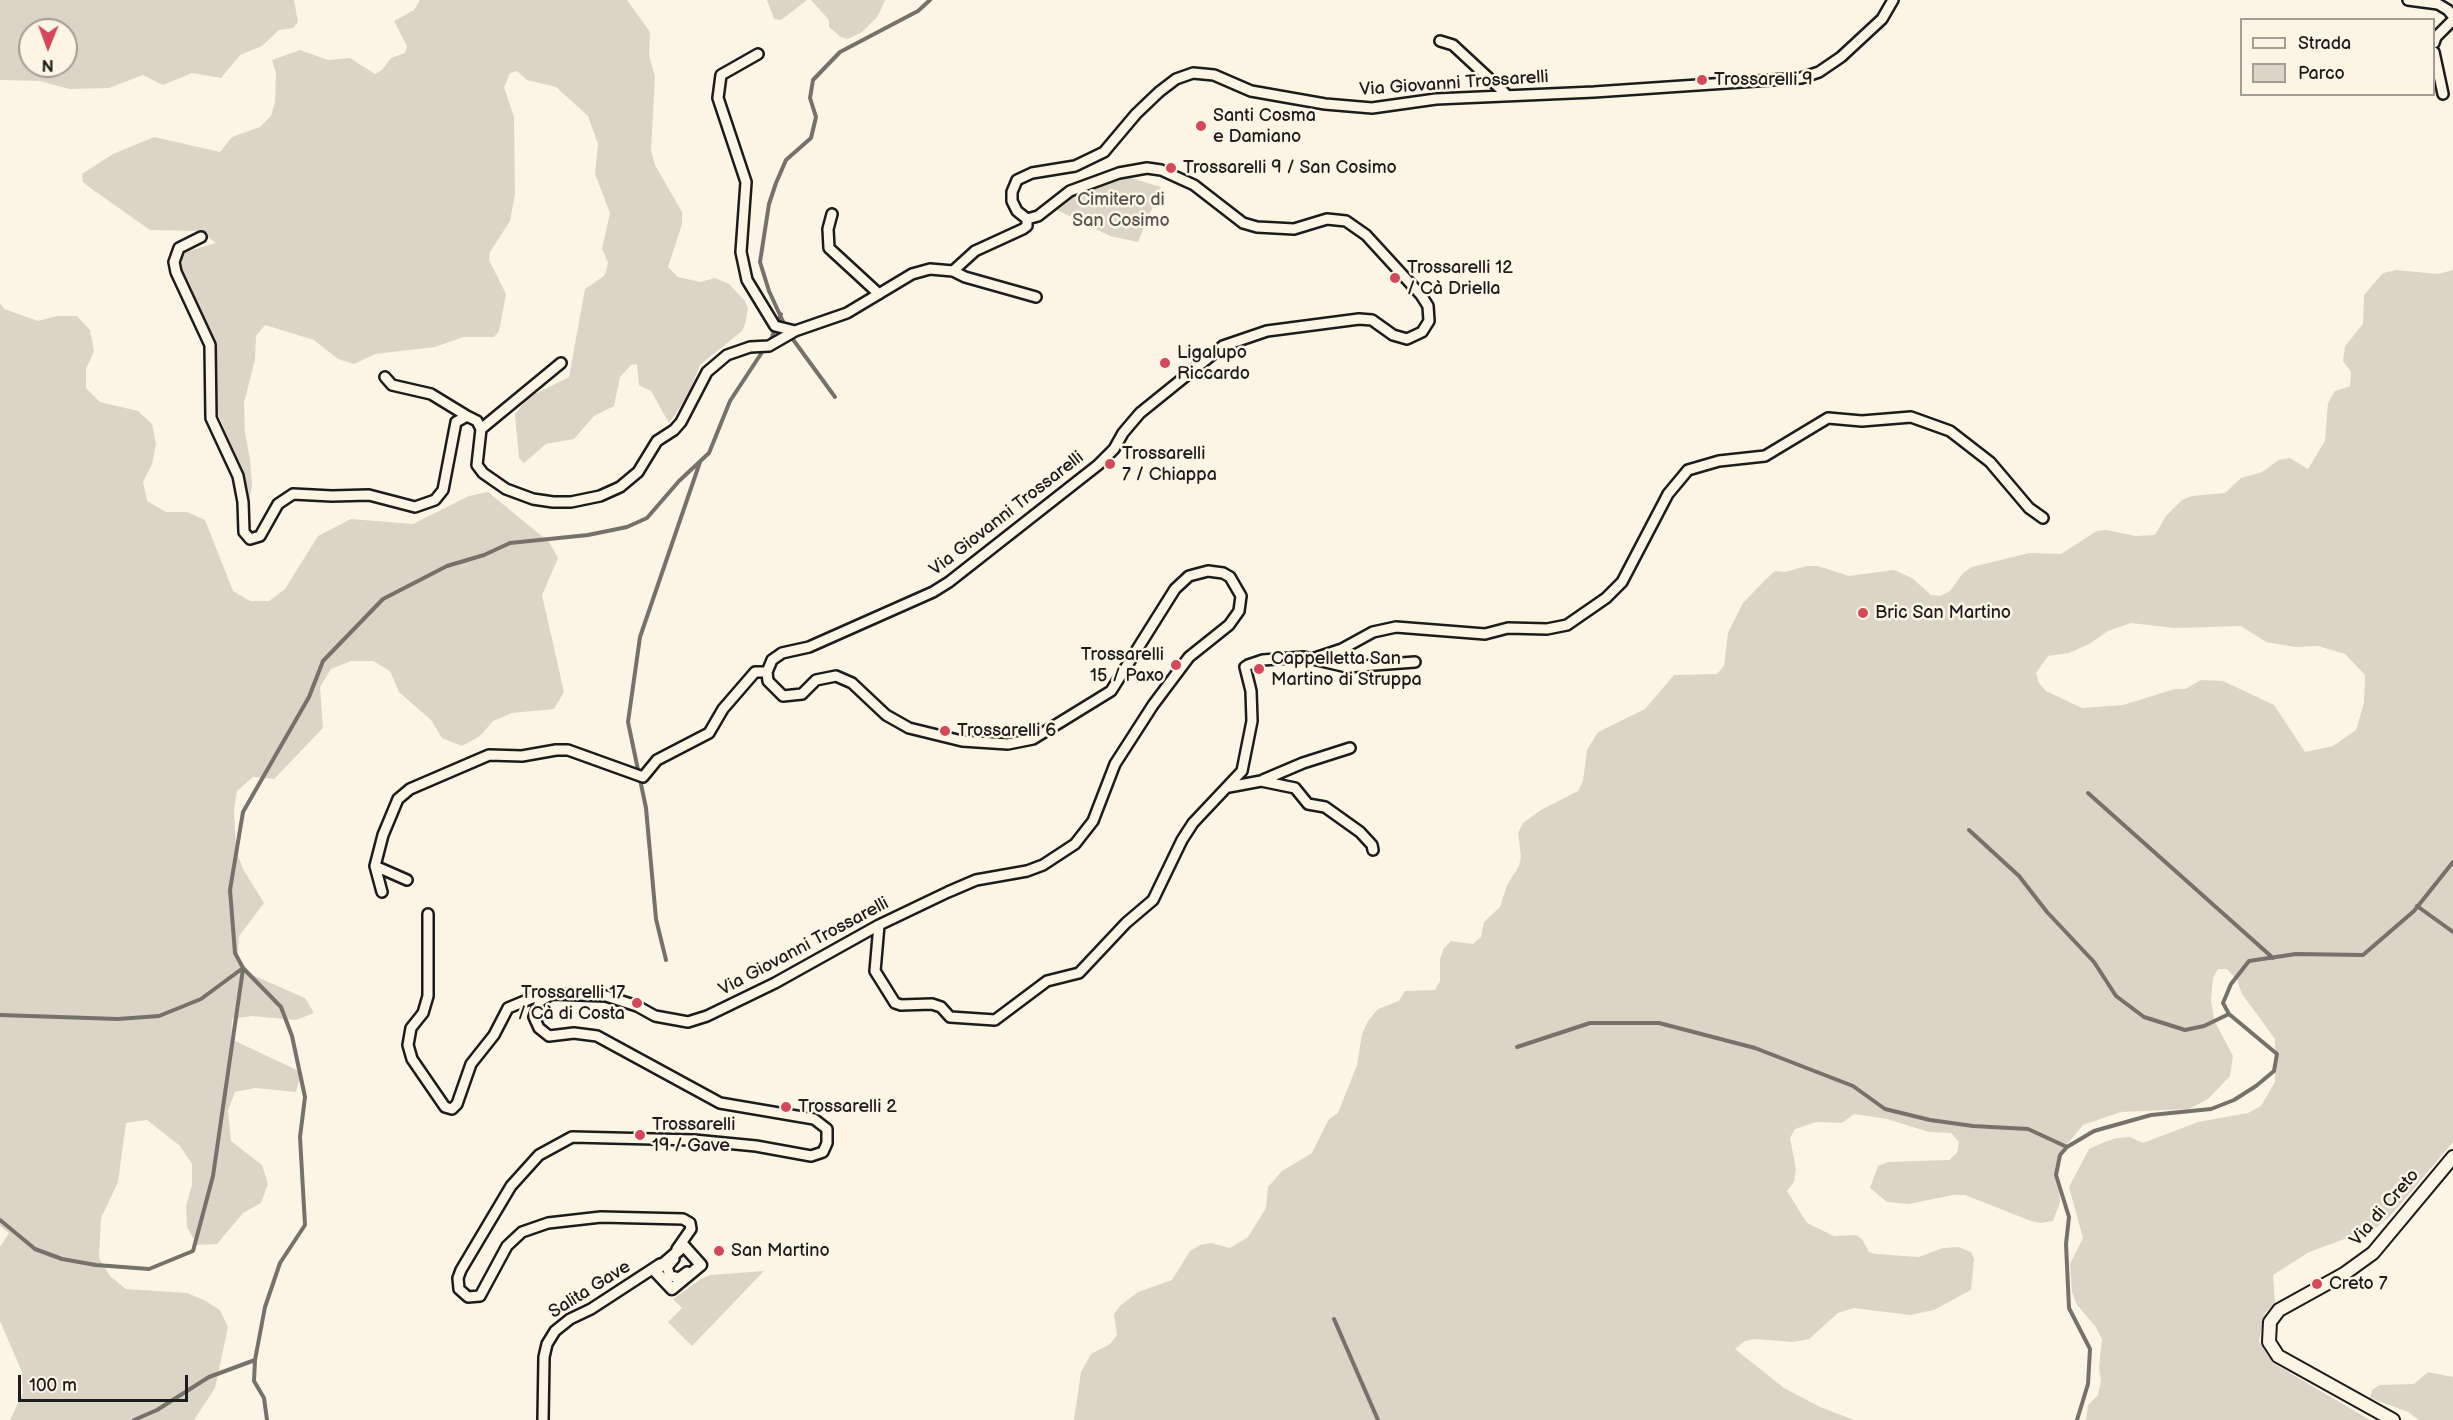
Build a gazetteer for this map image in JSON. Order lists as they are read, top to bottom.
{
  "streets": {
    "main road": ["Via di Creto"],
    "street": ["Via Giovanni Trossarelli", "Salita Gave"]
  },
  "crossings": [
    ["Via Giovanni Trossarelli", "Salita Gave"]
  ],
  "parks": ["Cimitero di San Cosimo"],
  "places": [
    "Trossarelli 9",
    "Santi Cosma e Damiano",
    "Trossarelli 9 / San Cosimo",
    "Trossarelli 12 / Cà Driella",
    "Ligalupo Riccardo",
    "Trossarelli 7 / Chiappa",
    "Bric San Martino",
    "Trossarelli 15 / Paxo",
    "Cappelletta San Martino di Struppa",
    "Trossarelli 6",
    "Trossarelli 17 / Cà di Costa",
    "Trossarelli 2",
    "Trossarelli 19 / Gave",
    "San Martino",
    "Creto 7"
  ],
  "legend": ["Strada", "Parco"],
  "scale_bar": "100 m",
  "north": "bottom"
}
